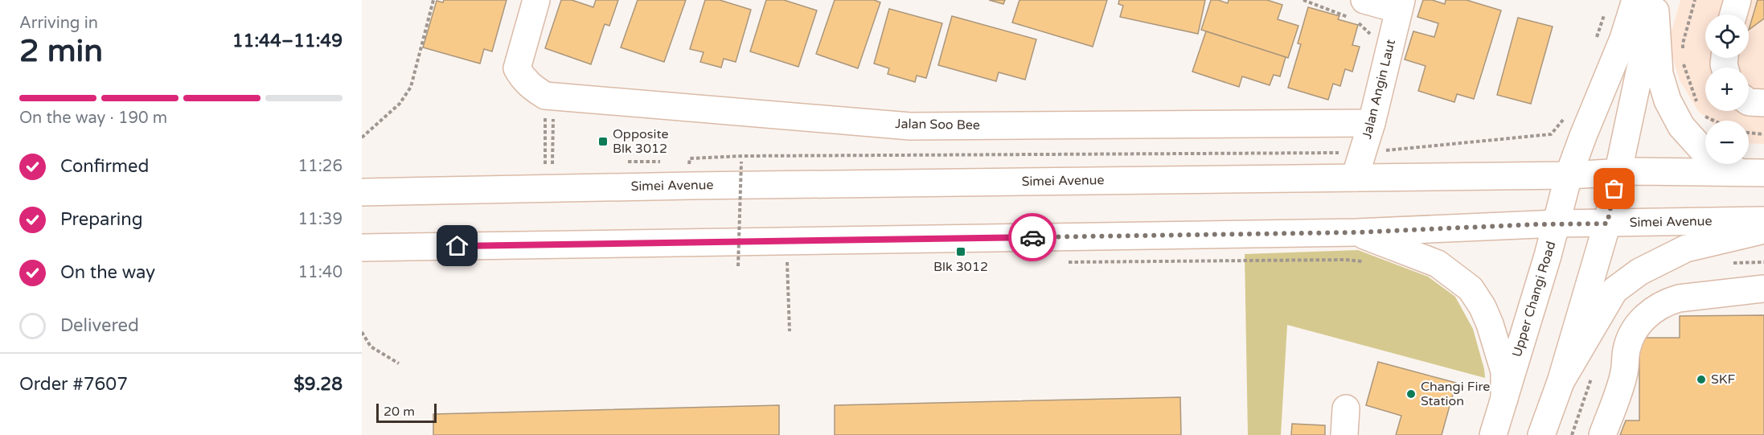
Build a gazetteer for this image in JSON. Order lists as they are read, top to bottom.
{
  "streets": {
    "main road": [
      "Jalan Angin Laut",
      "Jalan Soo Bee",
      "Simei Avenue",
      "Upper Changi Road"
    ]
  },
  "crossings": [
    ["Jalan Angin Laut", "Jalan Soo Bee"],
    ["Jalan Angin Laut", "Simei Avenue"],
    ["Simei Avenue", "Upper Changi Road"]
  ],
  "places": {
    "transit": ["Opposite Blk 3012", "Blk 3012"],
    "other": ["SKF", "Changi Fire Station"]
  },
  "scale_bar": "20 m",
  "page": {
    "heading": ["2 min", "Arriving in", "11:44–11:49"],
    "panel": ["Order #7607", "$9.28"],
    "map_buttons": ["+", "−"],
    "bar": "On the way · 190 m",
    "list": [
      ["Confirmed", "11:26"],
      ["Preparing", "11:39"],
      ["On the way", "11:40"],
      "Delivered"
    ],
    "scale": "20 m"
  }
}
